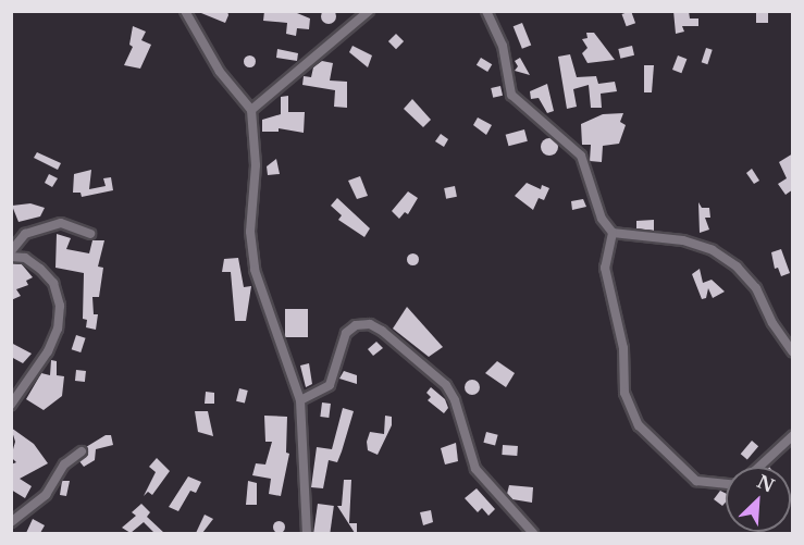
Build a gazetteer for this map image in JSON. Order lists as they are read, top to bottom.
{
  "north": "top right"
}
